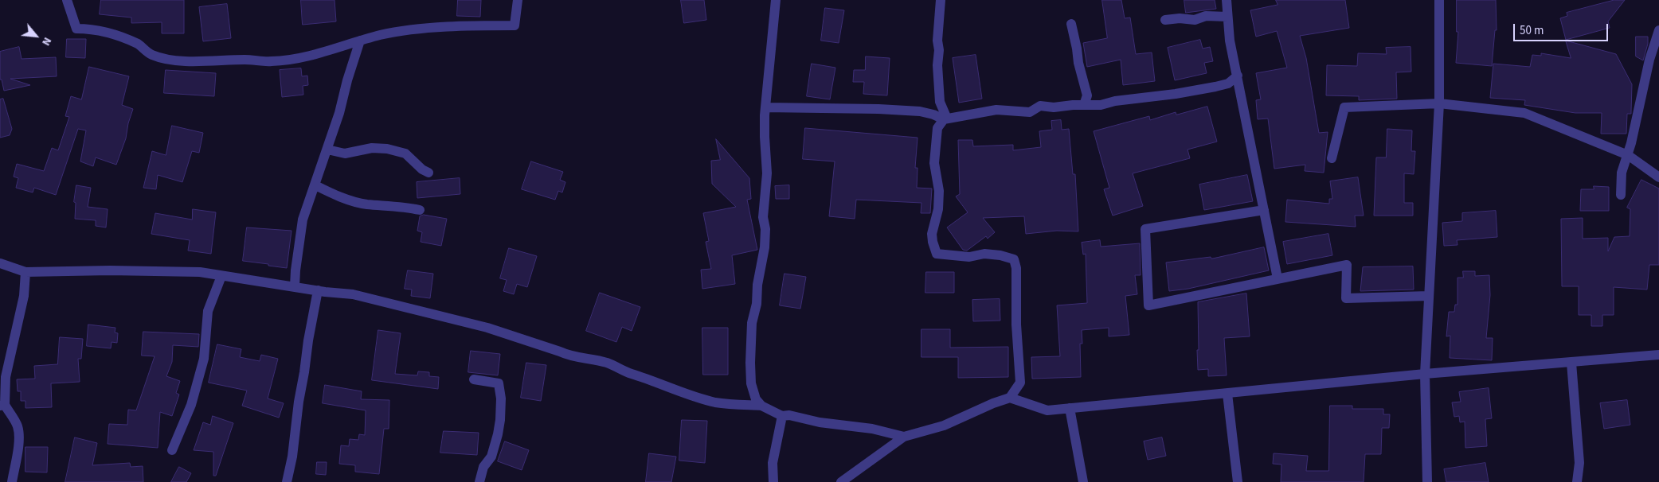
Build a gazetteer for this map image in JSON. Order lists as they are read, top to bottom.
{
  "scale_bar": "50 m",
  "north": "bottom right"
}
